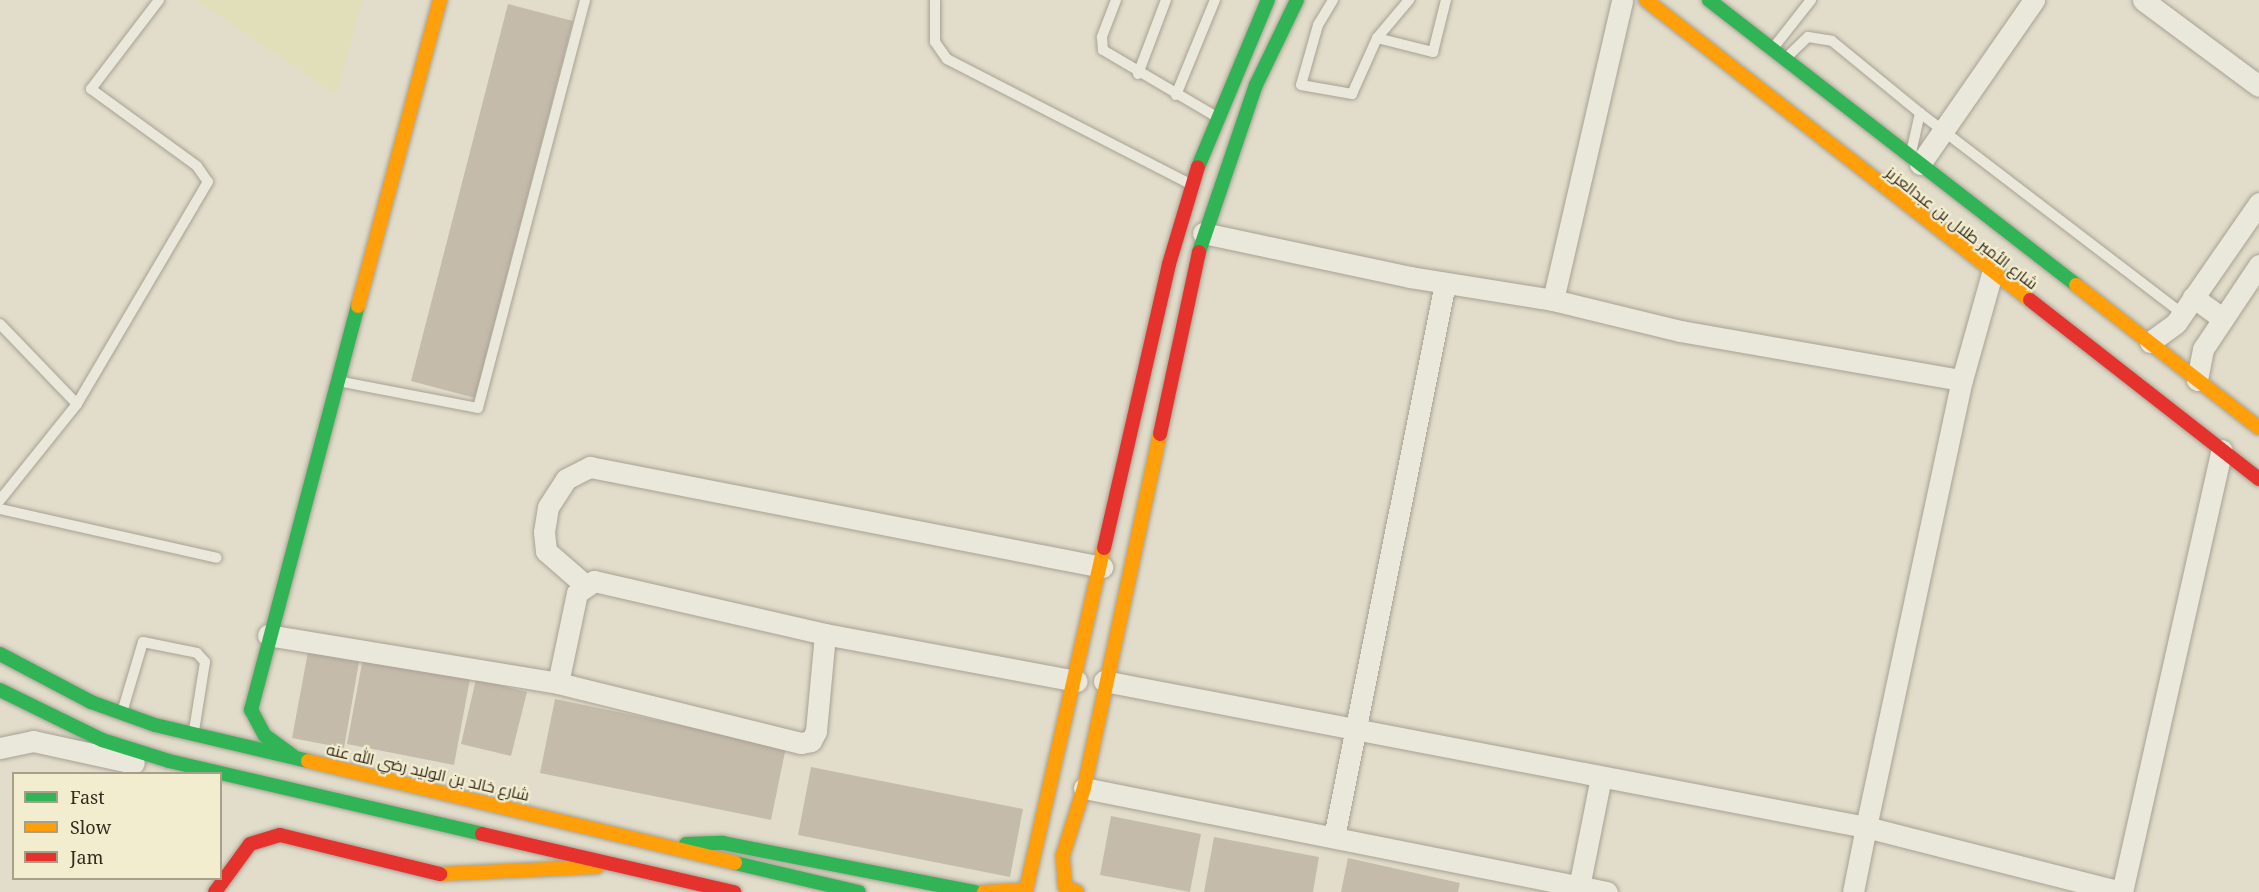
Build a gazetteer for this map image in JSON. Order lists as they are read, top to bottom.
{
  "streets": {
    "street": ["شارع الأمير طلال بن عبدالعزيز", "شارع خالد بن الوليد رضي الله عنه"]
  },
  "legend": ["Fast", "Slow", "Jam"]
}
